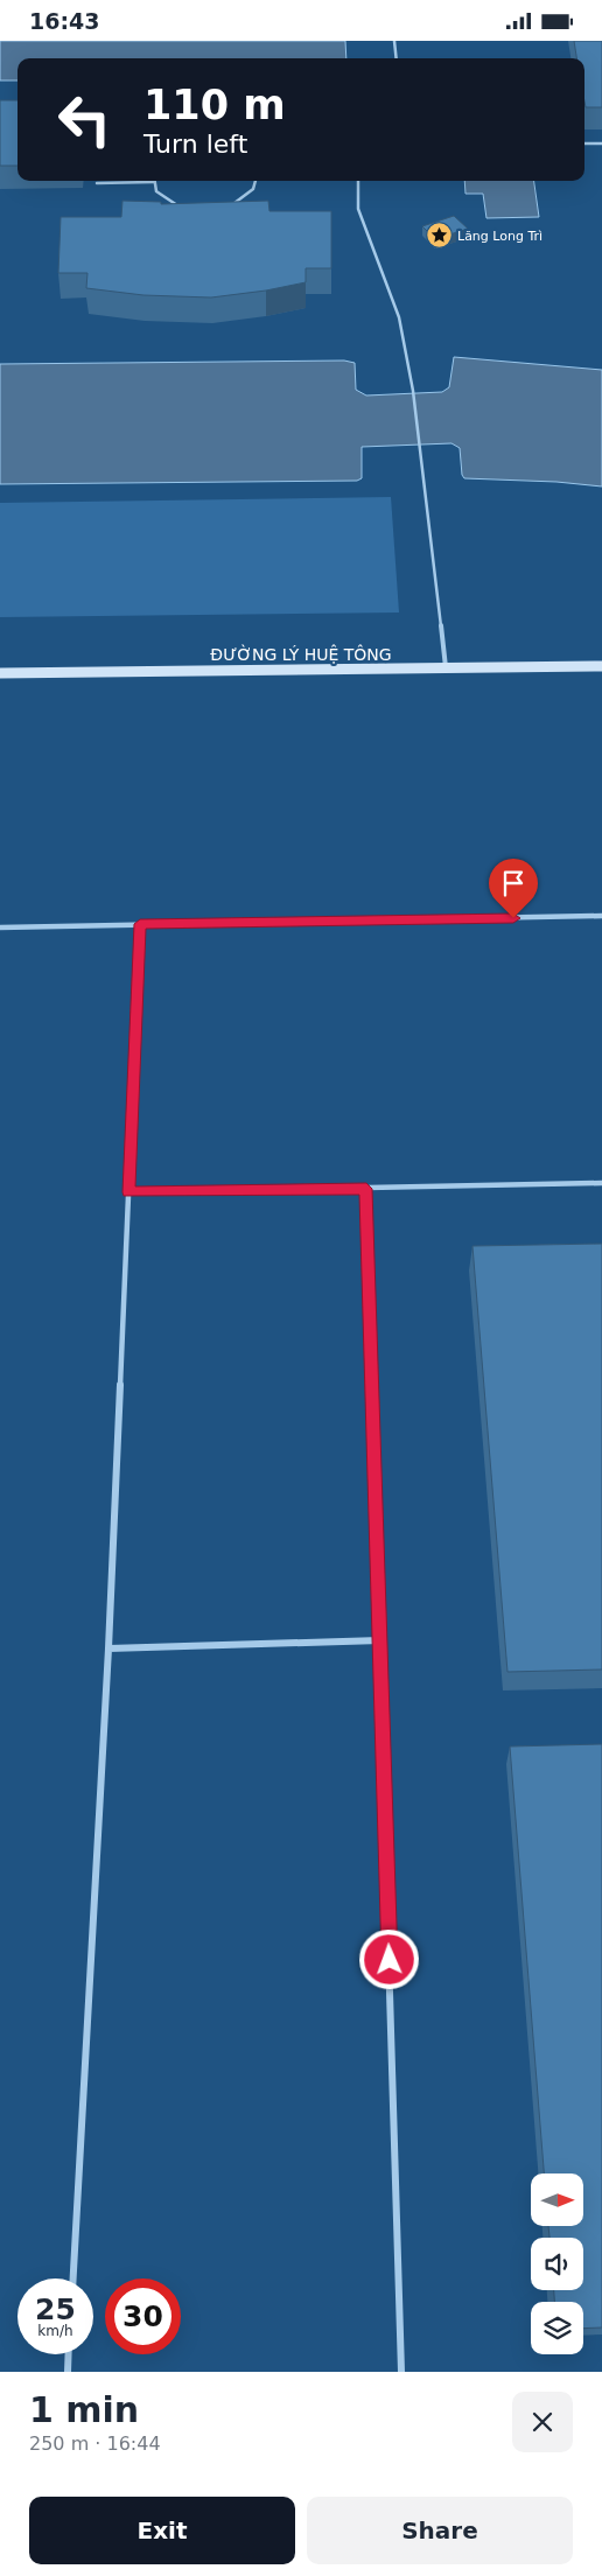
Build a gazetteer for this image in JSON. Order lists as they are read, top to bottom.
{
  "streets": {
    "main road": ["ĐƯỜNG LÝ HUỆ TÔNG"]
  },
  "places": {
    "place": ["Lăng Long Trì"]
  },
  "north": "right",
  "page": {
    "status": "16:43",
    "turn": ["110 m", "Turn left"],
    "speed": "25 km/h",
    "limit": "30",
    "heading": ["1 min", "250 m · 16:44"],
    "buttons": ["Exit", "Share"]
  }
}
